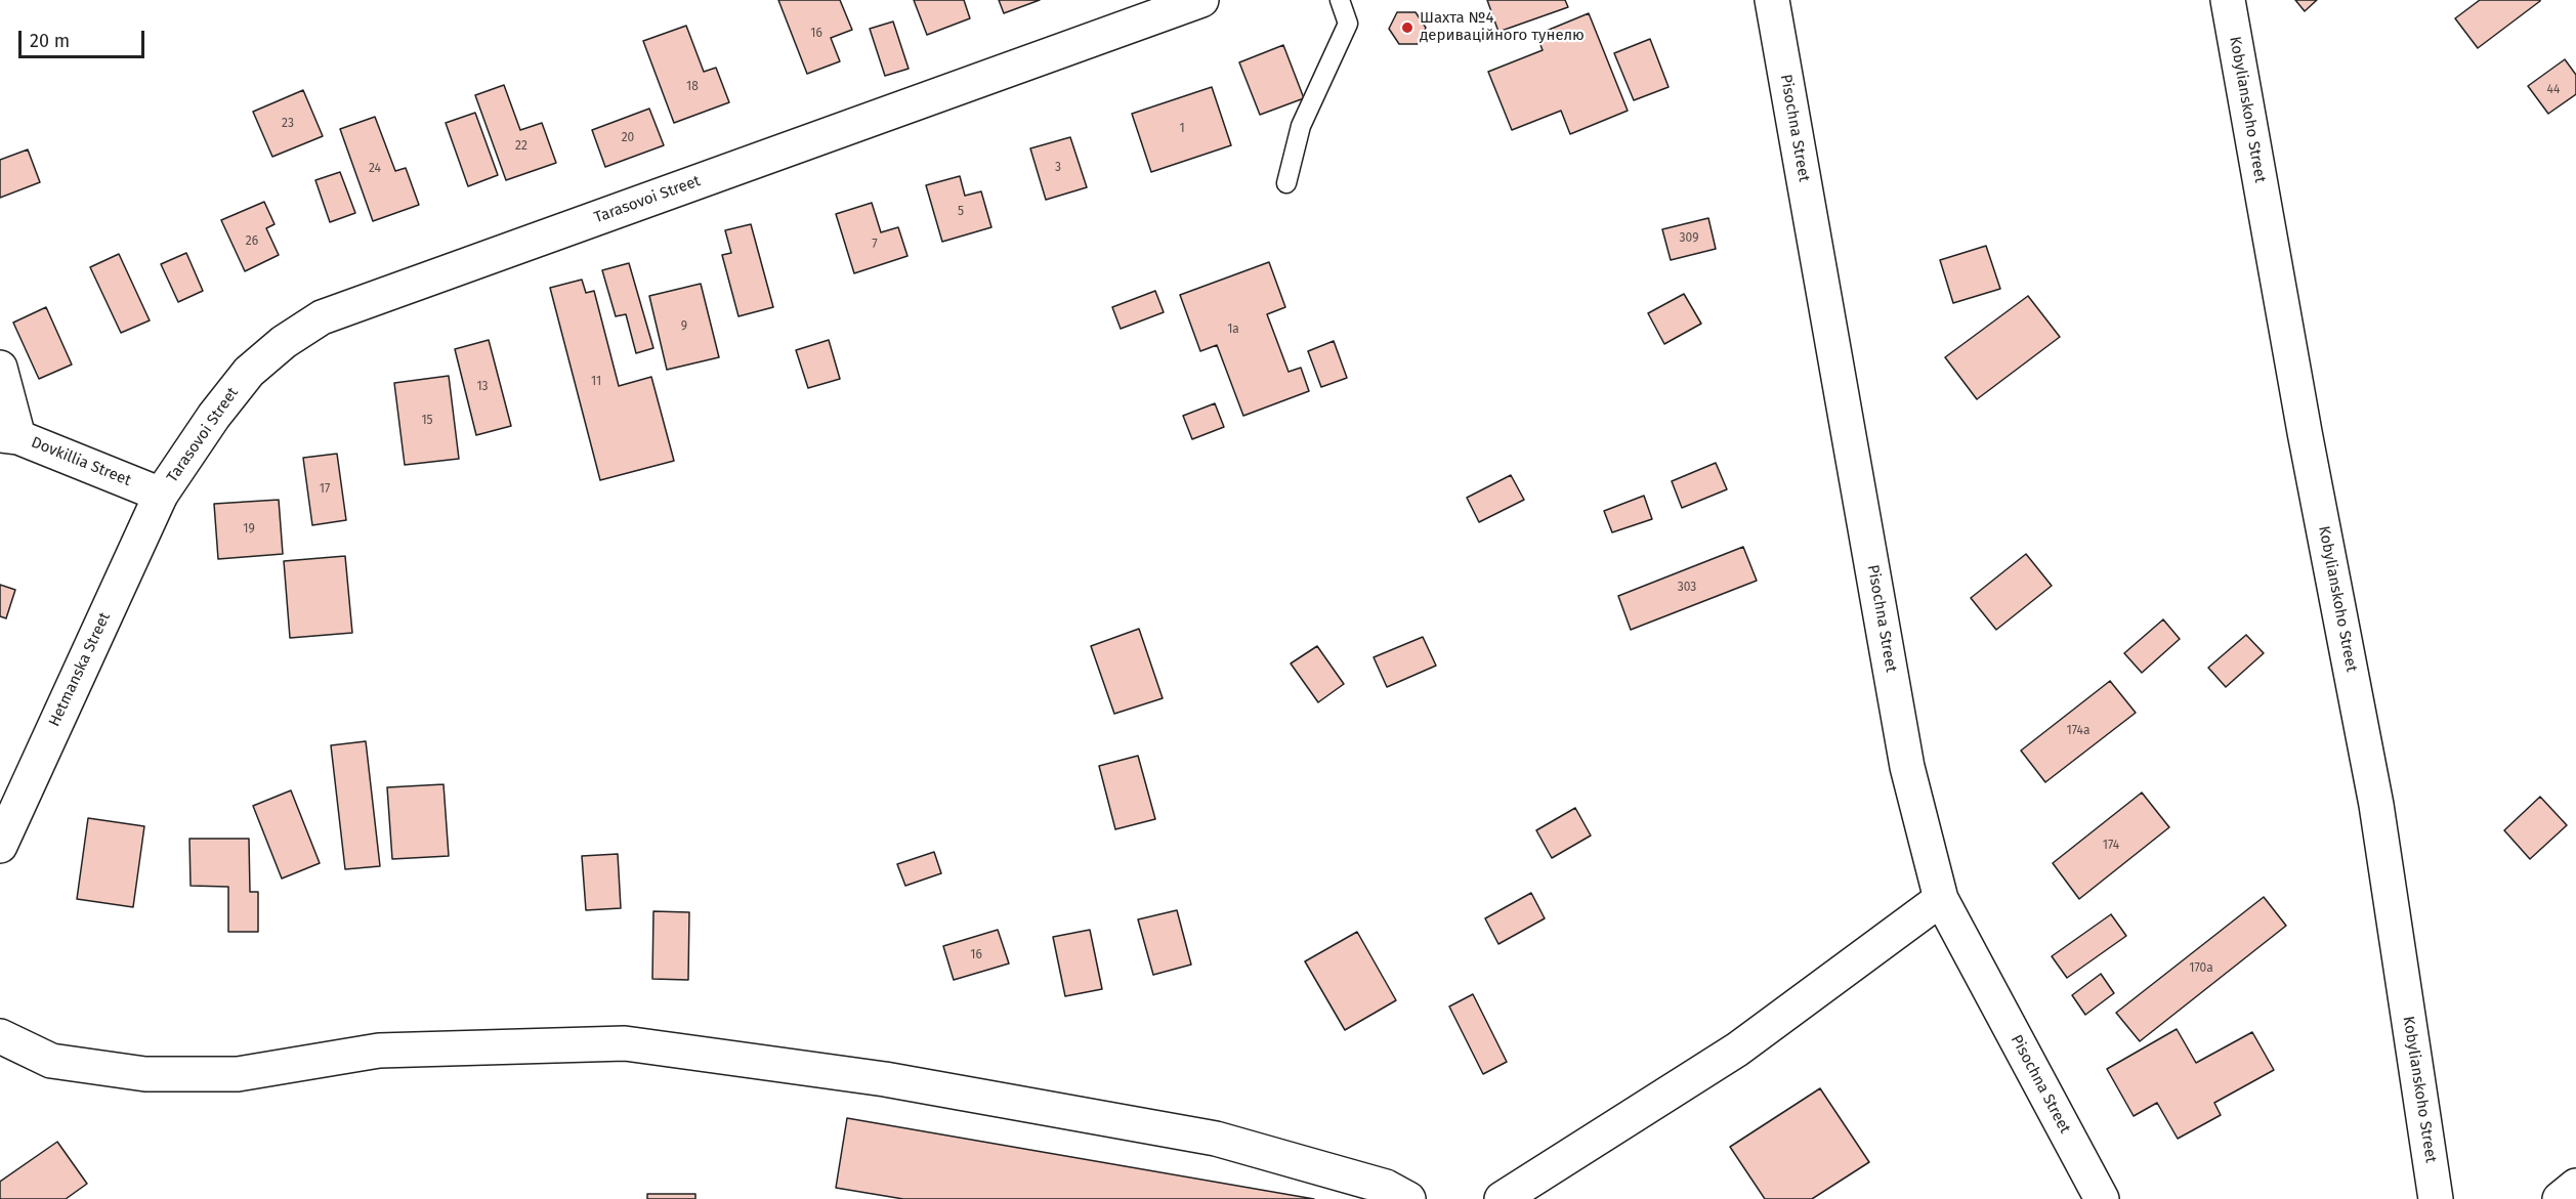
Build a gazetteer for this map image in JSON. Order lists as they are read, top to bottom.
{
  "streets": {
    "street": [
      "Kobylianskoho Street",
      "Pisochna Street",
      "Tarasovoi Street",
      "Dovkillia Street",
      "Hetmanska Street"
    ]
  },
  "crossings": [
    ["Tarasovoi Street", "Dovkillia Street"],
    ["Tarasovoi Street", "Hetmanska Street"],
    ["Dovkillia Street", "Hetmanska Street"]
  ],
  "places": ["Шахта №4 дериваційного тунелю"],
  "house_numbers": [
    "16",
    "18",
    "44",
    "23",
    "1",
    "20",
    "22",
    "3",
    "24",
    "5",
    "309",
    "26",
    "7",
    "9",
    "1а",
    "11",
    "13",
    "15",
    "17",
    "19",
    "303",
    "174а",
    "174",
    "16",
    "170а"
  ],
  "scale_bar": "20 m"
}
